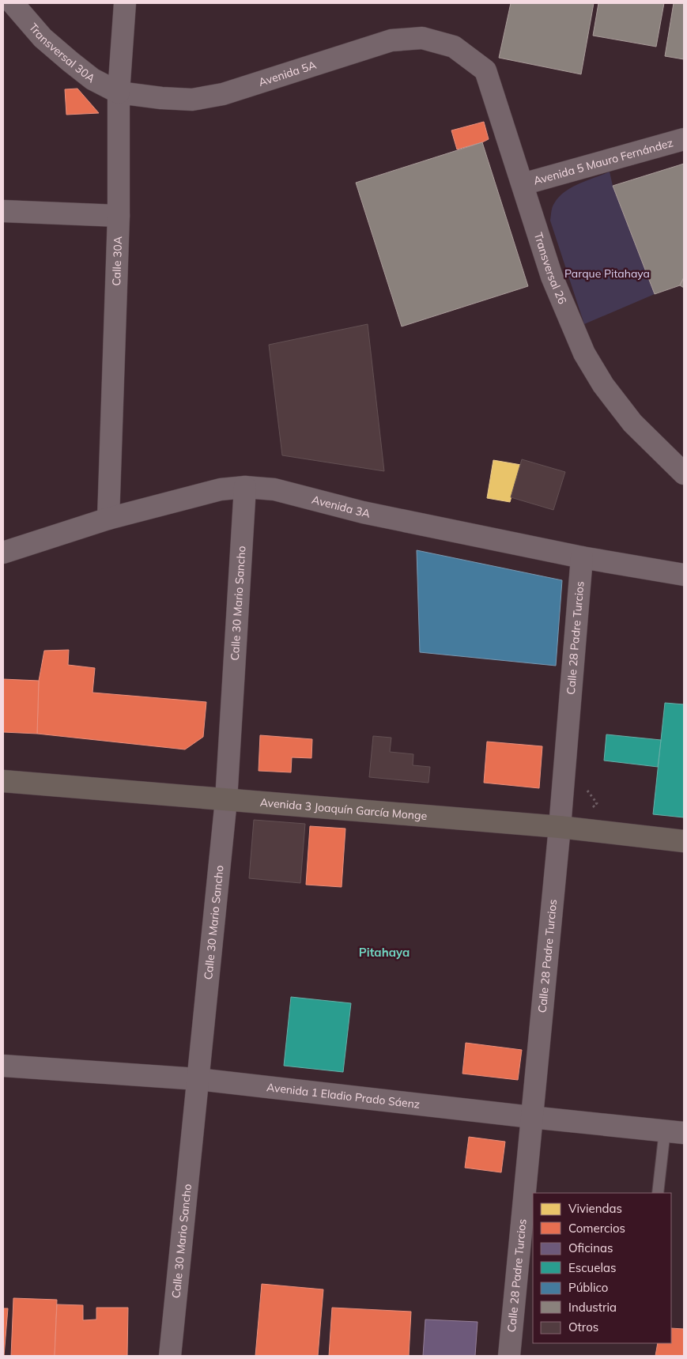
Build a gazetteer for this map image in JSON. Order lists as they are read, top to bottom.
{
  "streets": {
    "highway": ["Avenida 3 Joaquín García Monge"],
    "street": [
      "Transversal 30A",
      "Avenida 5A",
      "Avenida 5 Mauro Fernández",
      "Calle 30A",
      "Transversal 26",
      "Avenida 3A",
      "Calle 30 Mario Sancho",
      "Calle 28 Padre Turcios",
      "Avenida 1 Eladio Prado Sáenz"
    ]
  },
  "crossings": [
    ["Transversal 30A", "Avenida 5A"],
    ["Transversal 30A", "Calle 30A"],
    ["Avenida 5A", "Calle 30A"],
    ["Avenida 5A", "Transversal 26"],
    ["Avenida 5 Mauro Fernández", "Transversal 26"],
    ["Calle 30A", "Avenida 3A"],
    ["Avenida 3A", "Calle 30 Mario Sancho"],
    ["Avenida 3A", "Calle 28 Padre Turcios"],
    ["Calle 30 Mario Sancho", "Avenida 3 Joaquín García Monge"],
    ["Calle 30 Mario Sancho", "Avenida 1 Eladio Prado Sáenz"],
    ["Calle 28 Padre Turcios", "Avenida 3 Joaquín García Monge"],
    ["Calle 28 Padre Turcios", "Avenida 1 Eladio Prado Sáenz"]
  ],
  "districts": ["Pitahaya"],
  "parks": ["Parque Pitahaya"],
  "legend": [
    "Viviendas",
    "Comercios",
    "Oficinas",
    "Escuelas",
    "Público",
    "Industria",
    "Otros"
  ]
}
